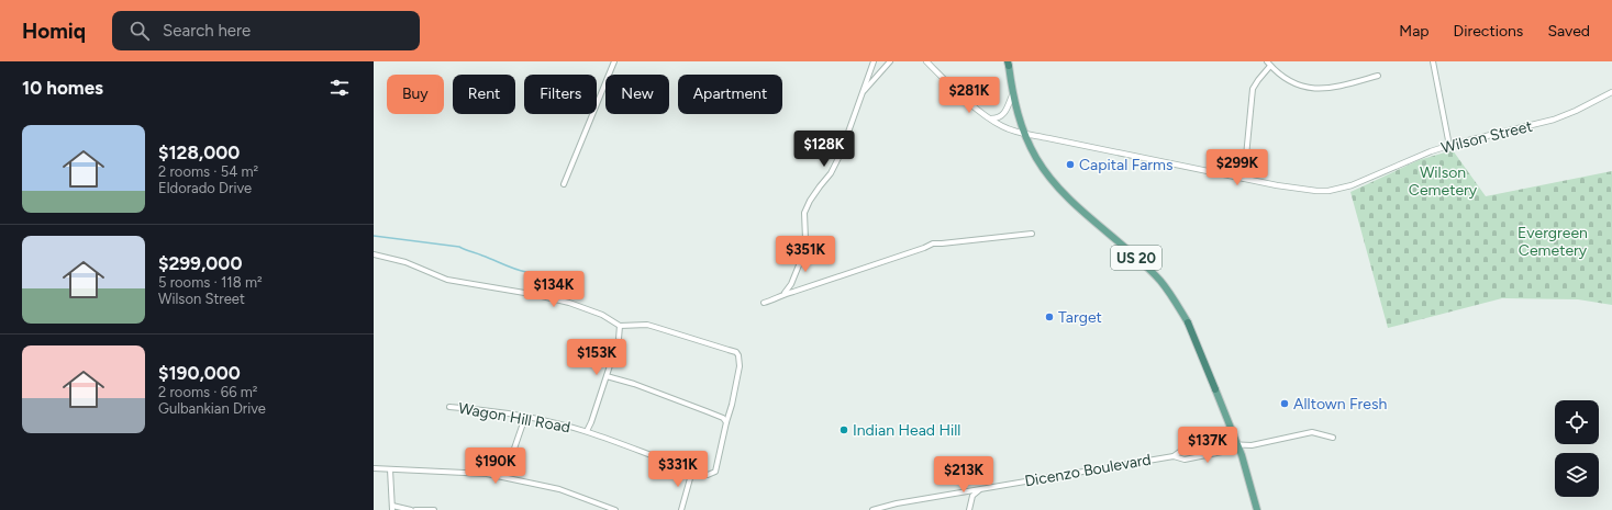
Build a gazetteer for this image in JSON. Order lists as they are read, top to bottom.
{
  "streets": {
    "highway": ["US 20"],
    "street": ["Wilson Street", "Wagon Hill Road", "Dicenzo Boulevard"]
  },
  "crossings": [
    ["Wilson Street", "US 20"],
    ["US 20", "Dicenzo Boulevard"]
  ],
  "parks": ["Wilson Cemetery", "Evergreen Cemetery"],
  "places": [
    "Capital Farms",
    "Target",
    "Alltown Fresh",
    "Indian Head Hill"
  ],
  "page": {
    "header": "Homiq",
    "search": "Search here",
    "nav": ["Map", "Directions", "Saved"],
    "heading": "10 homes",
    "chip": [
      "Buy",
      "Rent",
      "Filters",
      "New",
      "Apartment"
    ],
    "price": [
      "$281K",
      "$128K",
      "$299K",
      "$351K",
      "$134K",
      "$153K",
      "$137K",
      "$190K",
      "$331K",
      "$213K"
    ],
    "list": [
      {
        "name": "$128,000",
        "note": "2 rooms · 54 m² · Eldorado Drive"
      },
      {
        "name": "$299,000",
        "note": "5 rooms · 118 m² · Wilson Street"
      },
      {
        "name": "$190,000",
        "note": "2 rooms · 66 m² · Gulbankian Drive"
      }
    ]
  }
}
